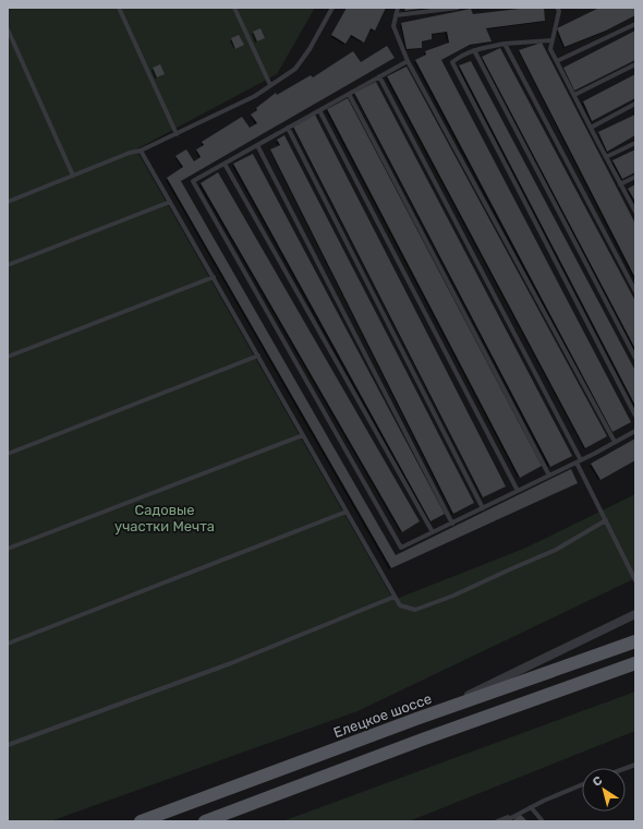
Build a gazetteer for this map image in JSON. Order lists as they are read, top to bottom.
{
  "streets": {
    "main road": ["Елецкое шоссе"]
  },
  "parks": ["Садовые участки Мечта"],
  "north": "top left"
}
